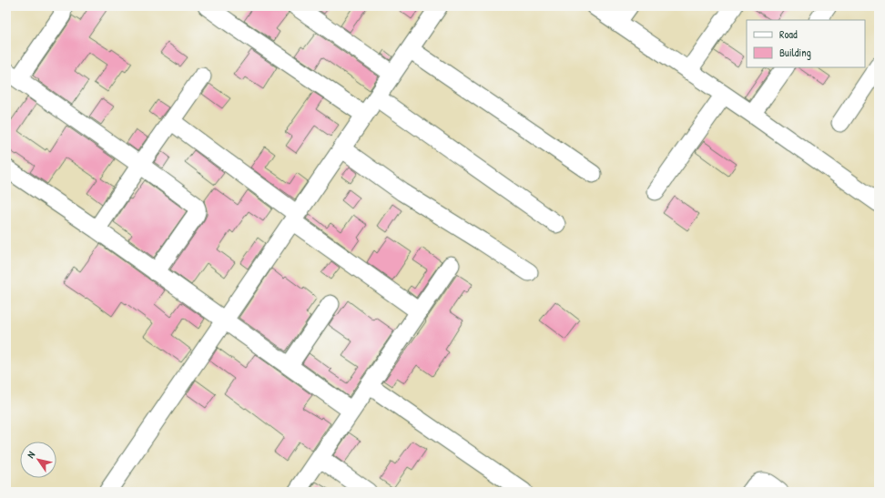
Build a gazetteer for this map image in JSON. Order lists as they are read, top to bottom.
{
  "legend": ["Road", "Building"],
  "north": "top left"
}
